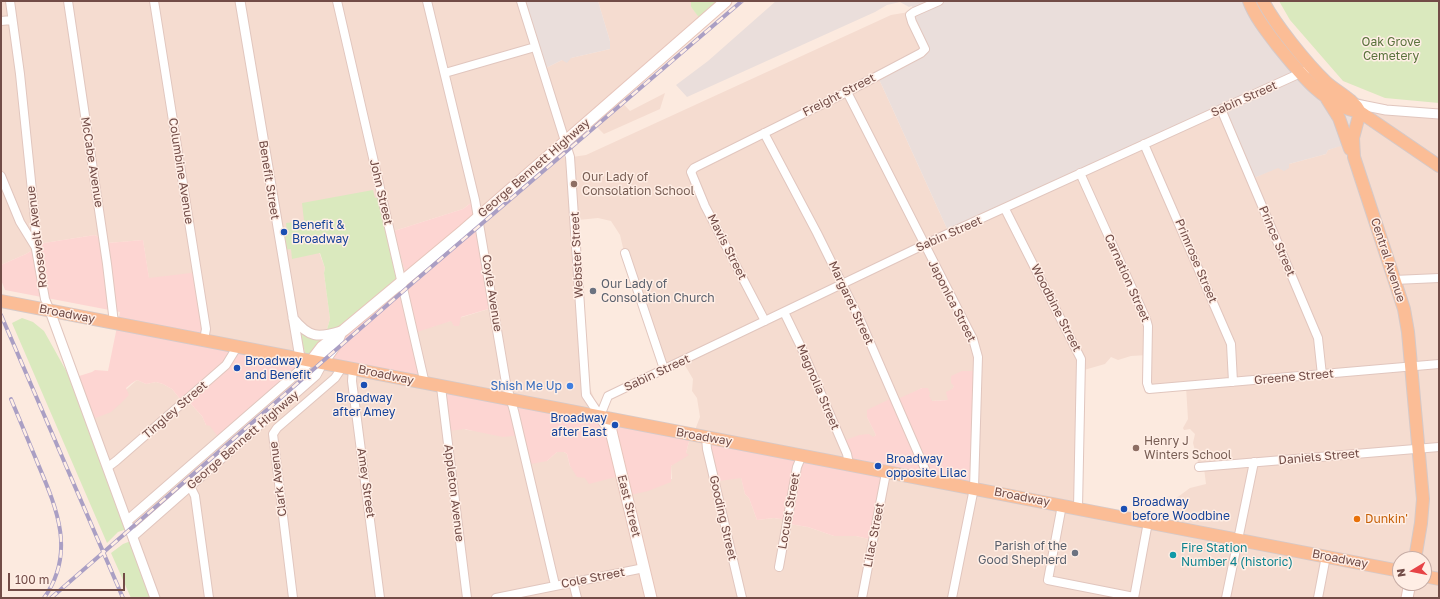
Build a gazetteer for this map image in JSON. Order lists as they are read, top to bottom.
{
  "streets": {
    "main road": [
      "George Bennett Highway",
      "Central Avenue",
      "Broadway",
      "East Street"
    ],
    "street": [
      "Freight Street",
      "Sabin Street",
      "McCabe Avenue",
      "Columbine Avenue",
      "Benefit Street",
      "John Street",
      "Roosevelt Avenue",
      "Prince Street",
      "Mavis Street",
      "Webster Street",
      "Primrose Street",
      "Carnation Street",
      "Coyle Avenue",
      "Japonica Street",
      "Margaret Street",
      "Woodbine Street",
      "Greene Street",
      "Magnolia Street",
      "Tingley Street",
      "Daniels Street",
      "Clark Avenue",
      "Amey Street",
      "Appleton Avenue",
      "Locust Street",
      "Gooding Street",
      "Lilac Street",
      "Cole Street"
    ]
  },
  "crossings": [
    ["Freight Street", "Mavis Street"],
    ["Freight Street", "Japonica Street"],
    ["Freight Street", "Margaret Street"],
    ["Sabin Street", "Prince Street"],
    ["Sabin Street", "Mavis Street"],
    ["Sabin Street", "Webster Street"],
    ["Sabin Street", "Primrose Street"],
    ["Sabin Street", "Carnation Street"],
    ["Sabin Street", "Japonica Street"],
    ["Sabin Street", "Margaret Street"],
    ["Sabin Street", "Woodbine Street"],
    ["Sabin Street", "Broadway"],
    ["Sabin Street", "Magnolia Street"],
    ["Sabin Street", "East Street"],
    ["McCabe Avenue", "Broadway"],
    ["George Bennett Highway", "John Street"],
    ["George Bennett Highway", "Roosevelt Avenue"],
    ["George Bennett Highway", "Webster Street"],
    ["George Bennett Highway", "Coyle Avenue"],
    ["George Bennett Highway", "Broadway"],
    ["Columbine Avenue", "Broadway"],
    ["Benefit Street", "Broadway"],
    ["John Street", "Broadway"],
    ["Roosevelt Avenue", "Broadway"],
    ["Roosevelt Avenue", "Tingley Street"],
    ["Prince Street", "Greene Street"],
    ["Webster Street", "Broadway"],
    ["Webster Street", "East Street"],
    ["Central Avenue", "Greene Street"],
    ["Central Avenue", "Daniels Street"],
    ["Primrose Street", "Greene Street"],
    ["Carnation Street", "Greene Street"],
    ["Coyle Avenue", "Broadway"],
    ["Coyle Avenue", "Cole Street"],
    ["Japonica Street", "Broadway"],
    ["Margaret Street", "Broadway"],
    ["Woodbine Street", "Broadway"],
    ["Broadway", "Magnolia Street"],
    ["Broadway", "Tingley Street"],
    ["Broadway", "Clark Avenue"],
    ["Broadway", "Amey Street"],
    ["Broadway", "Appleton Avenue"],
    ["Broadway", "East Street"],
    ["Broadway", "Locust Street"],
    ["Broadway", "Gooding Street"],
    ["Broadway", "Lilac Street"],
    ["Clark Avenue", "Amey Street"],
    ["East Street", "Cole Street"]
  ],
  "parks": ["Oak Grove Cemetery"],
  "places": [
    "Our Lady of Consolation School",
    "Benefit & Broadway",
    "Our Lady of Consolation Church",
    "Broadway and Benefit",
    "Broadway after Amey",
    "Shish Me Up",
    "Broadway after East",
    "Henry J Winters School",
    "Broadway opposite Lilac",
    "Broadway before Woodbine",
    "Dunkin'",
    "Parish of the Good Shepherd",
    "Fire Station Number 4 (historic)"
  ],
  "scale_bar": "100 m",
  "north": "left"
}
